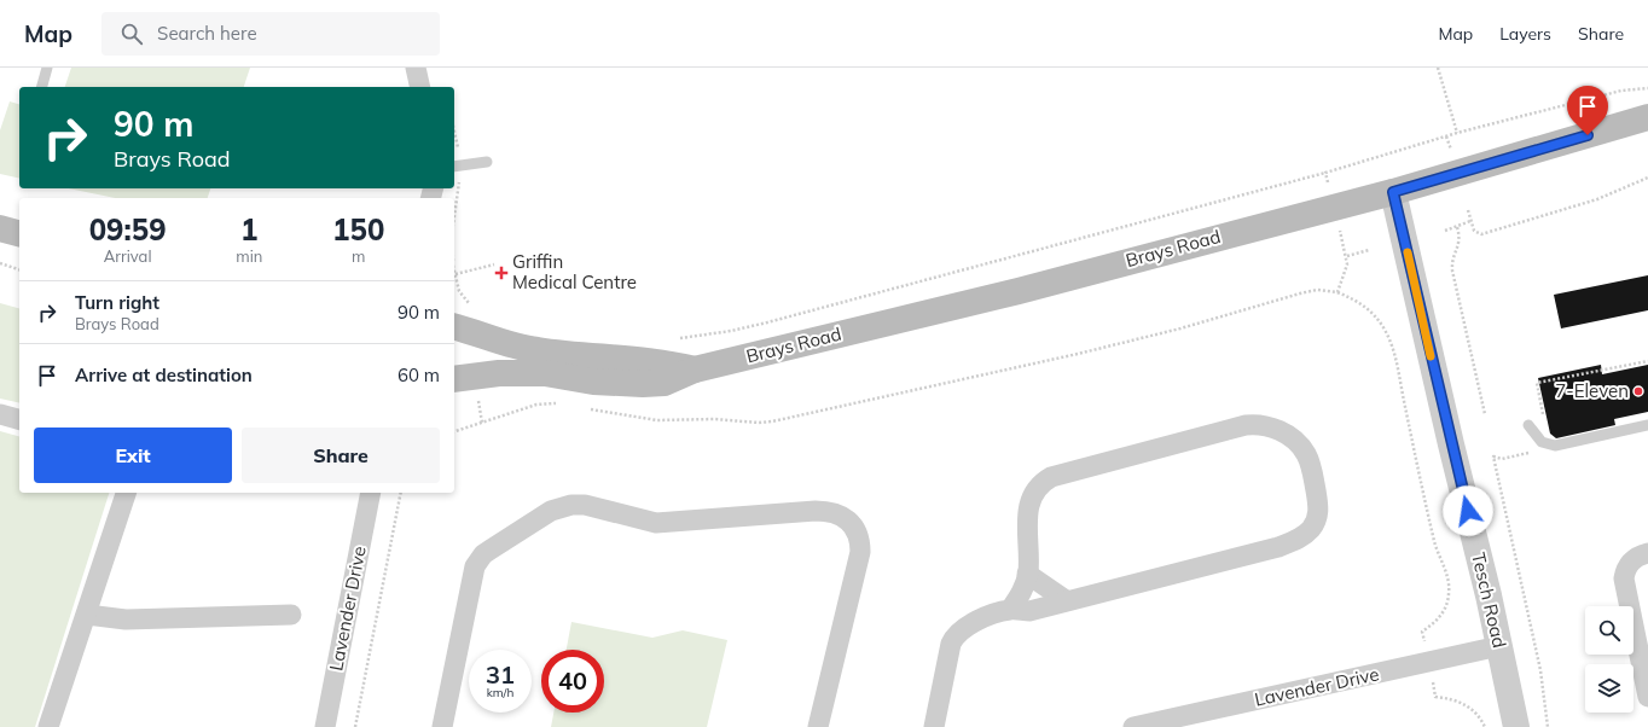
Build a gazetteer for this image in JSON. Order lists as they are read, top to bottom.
{
  "streets": {
    "main road": ["Brays Road"],
    "street": ["Tesch Road", "Lavender Drive"]
  },
  "crossings": [
    ["Brays Road", "Tesch Road"],
    ["Tesch Road", "Lavender Drive"]
  ],
  "places": {
    "health": ["Griffin Medical Centre"],
    "other": ["7-Eleven"]
  },
  "page": {
    "header": "Map",
    "search": "Search here",
    "nav": ["Map", "Layers", "Share"],
    "turn": ["90 m", "Brays Road"],
    "eta": [
      "09:59",
      "Arrival",
      "1",
      "min",
      "150",
      "m"
    ],
    "list": [
      {
        "name": "Turn right",
        "note": "Brays Road",
        "value": "90 m"
      },
      {
        "name": "Arrive at destination",
        "value": "60 m"
      }
    ],
    "buttons": ["Exit", "Share"],
    "speed": "31 km/h",
    "limit": "40"
  }
}
